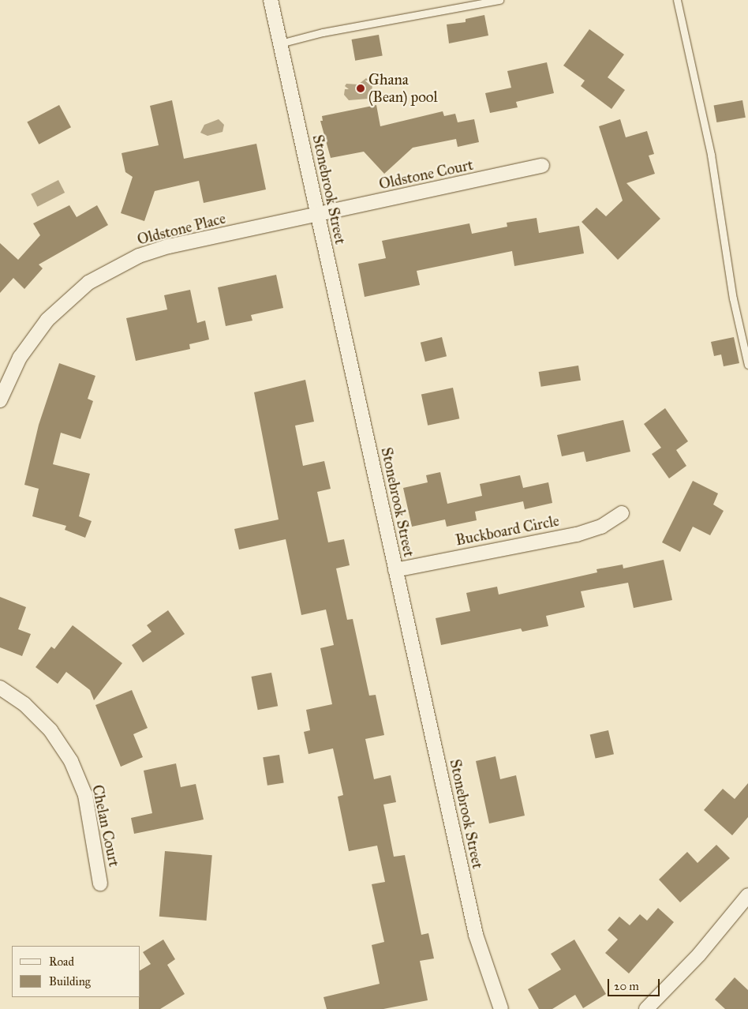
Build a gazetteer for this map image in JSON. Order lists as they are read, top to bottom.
{
  "streets": {
    "street": [
      "Oldstone Court",
      "Stonebrook Street",
      "Oldstone Place",
      "Buckboard Circle",
      "Chelan Court"
    ]
  },
  "crossings": [
    ["Oldstone Court", "Stonebrook Street"],
    ["Oldstone Court", "Oldstone Place"],
    ["Stonebrook Street", "Oldstone Place"],
    ["Stonebrook Street", "Buckboard Circle"]
  ],
  "places": ["Ghana (Bean) pool"],
  "legend": ["Road", "Building"],
  "scale_bar": "20 m"
}
